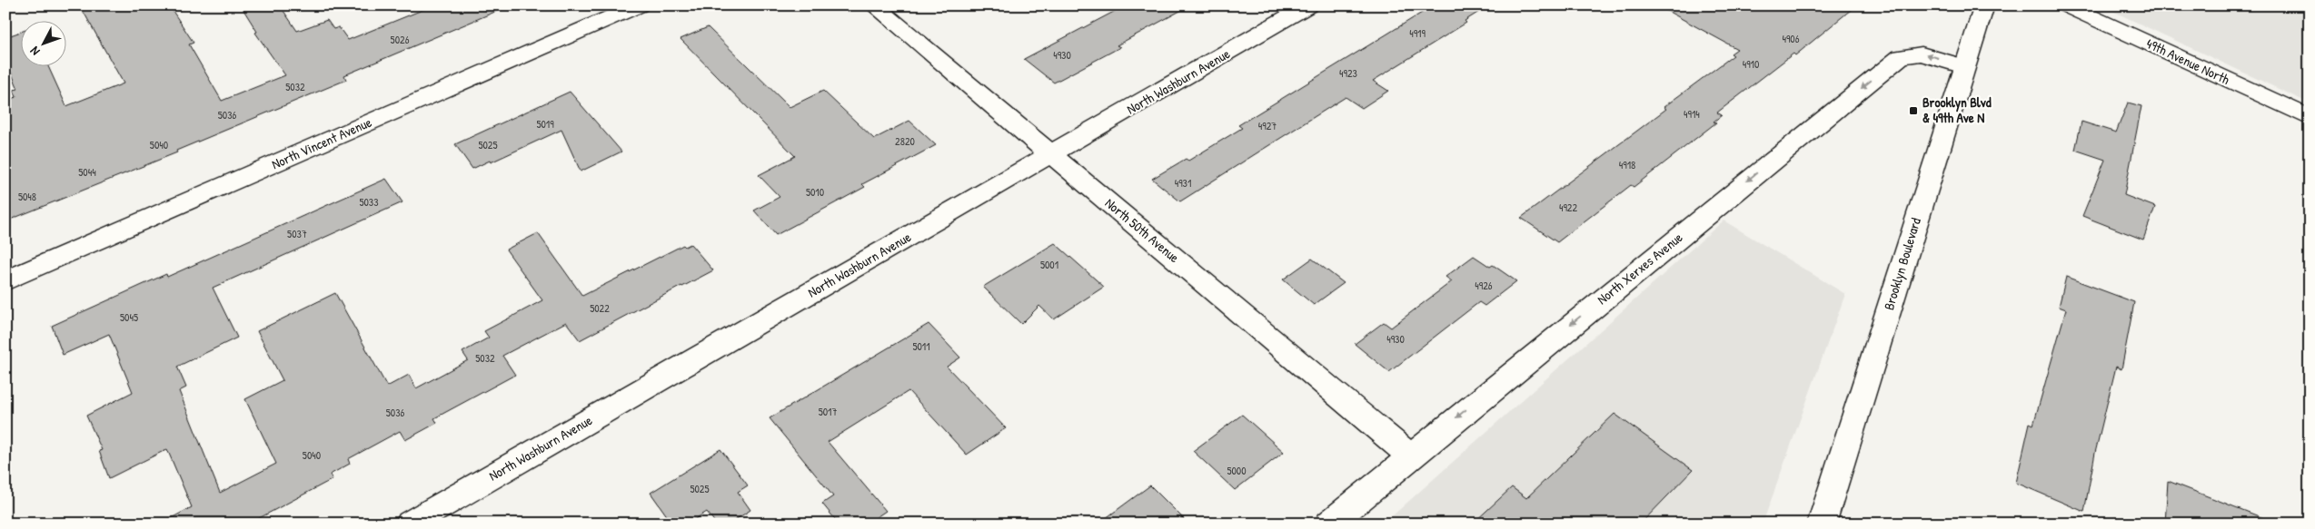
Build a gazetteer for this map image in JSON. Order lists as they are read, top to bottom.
{
  "streets": {
    "street": [
      "49th Avenue North",
      "North Washburn Avenue",
      "North Vincent Avenue",
      "North 50th Avenue",
      "Brooklyn Boulevard",
      "North Xerxes Avenue"
    ]
  },
  "crossings": [
    ["North Washburn Avenue", "North 50th Avenue"],
    ["North 50th Avenue", "North Xerxes Avenue"],
    ["Brooklyn Boulevard", "North Xerxes Avenue"]
  ],
  "one_way": ["North Xerxes Avenue"],
  "places": {
    "transit": ["Brooklyn Blvd & 49th Ave N"]
  },
  "house_numbers": [
    "4919",
    "4906",
    "5026",
    "4930",
    "4910",
    "4923",
    "5032",
    "4914",
    "5036",
    "5019",
    "4927",
    "2820",
    "5040",
    "5025",
    "4918",
    "5044",
    "4931",
    "5010",
    "5048",
    "5033",
    "4922",
    "5037",
    "5001",
    "4926",
    "5022",
    "5045",
    "4930",
    "5011",
    "5032",
    "5017",
    "5036",
    "5040",
    "5000",
    "5025"
  ],
  "north": "bottom left"
}
